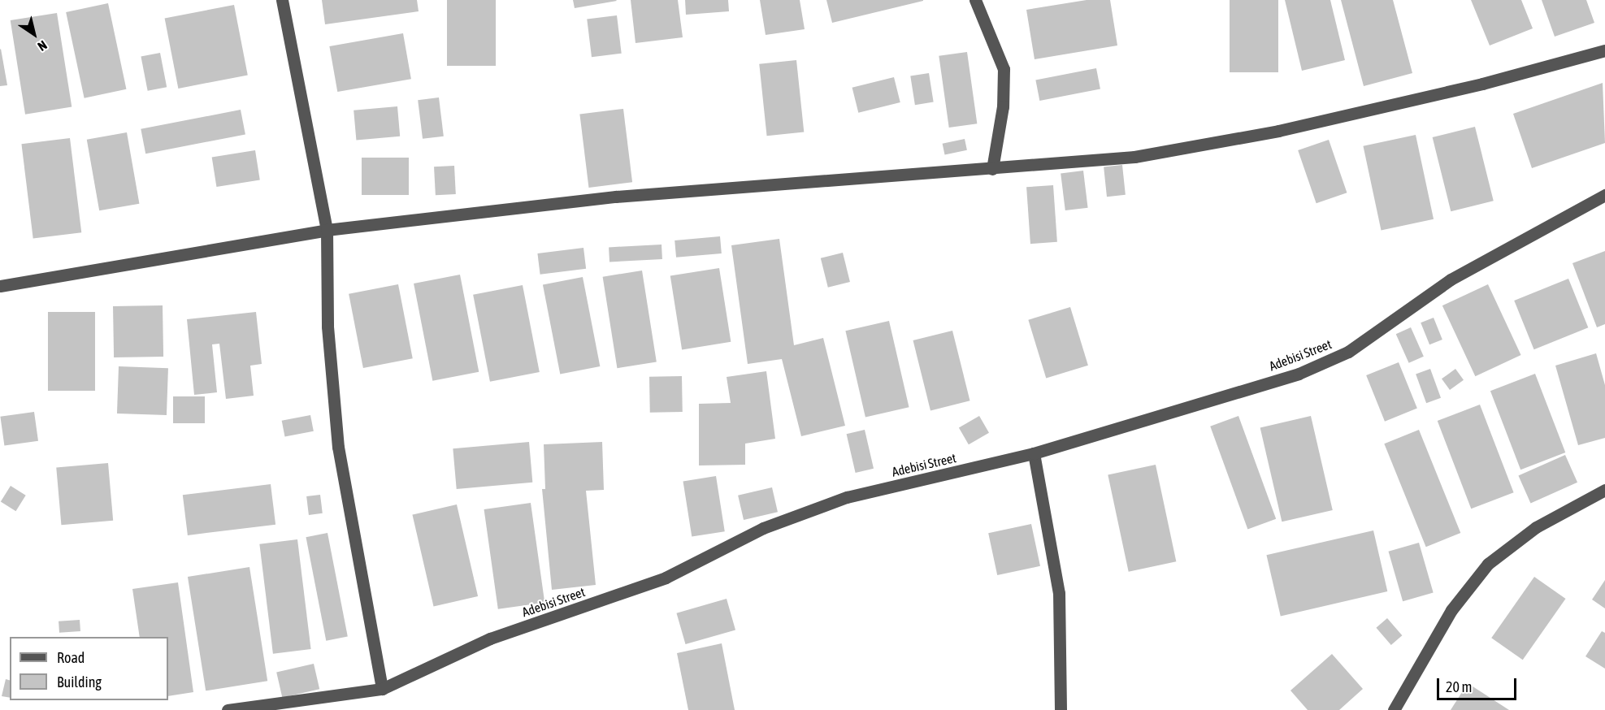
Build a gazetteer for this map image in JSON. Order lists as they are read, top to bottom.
{
  "streets": {
    "street": ["Adebisi Street"]
  },
  "legend": ["Road", "Building"],
  "scale_bar": "20 m",
  "north": "bottom right"
}
